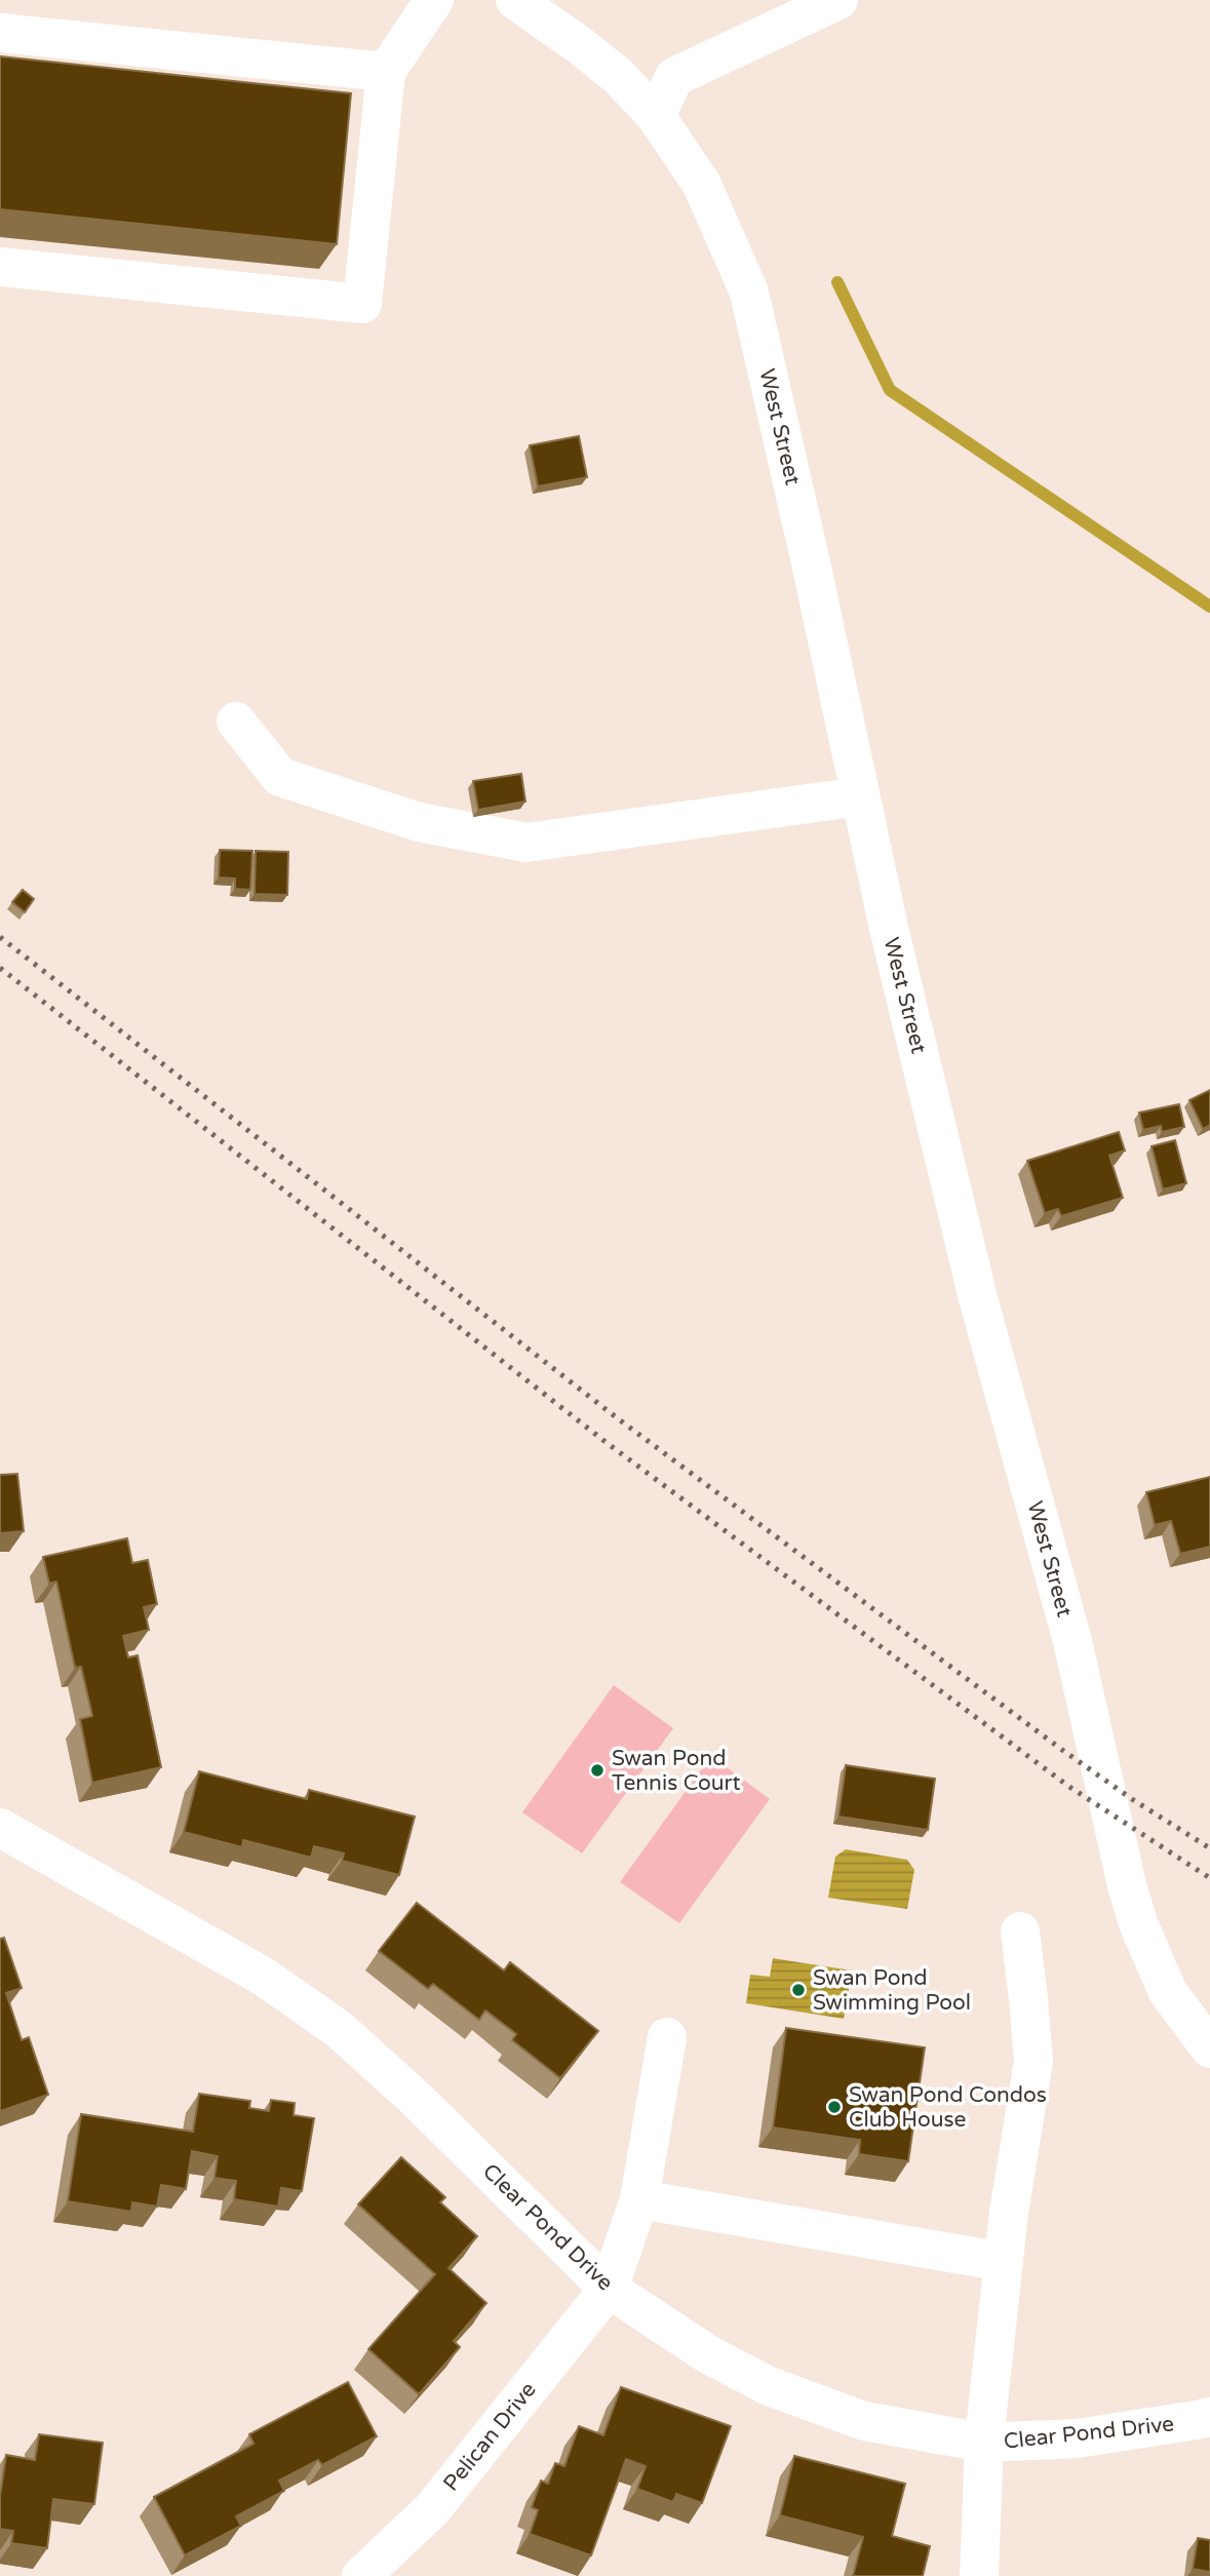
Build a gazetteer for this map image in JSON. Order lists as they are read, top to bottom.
{
  "streets": {
    "street": ["West Street", "Clear Pond Drive", "Pelican Drive"]
  },
  "crossings": [
    ["Clear Pond Drive", "Pelican Drive"]
  ],
  "places": ["Swan Pond Tennis Court", "Swan Pond Swimming Pool", "Swan Pond Condos Club House"]
}
